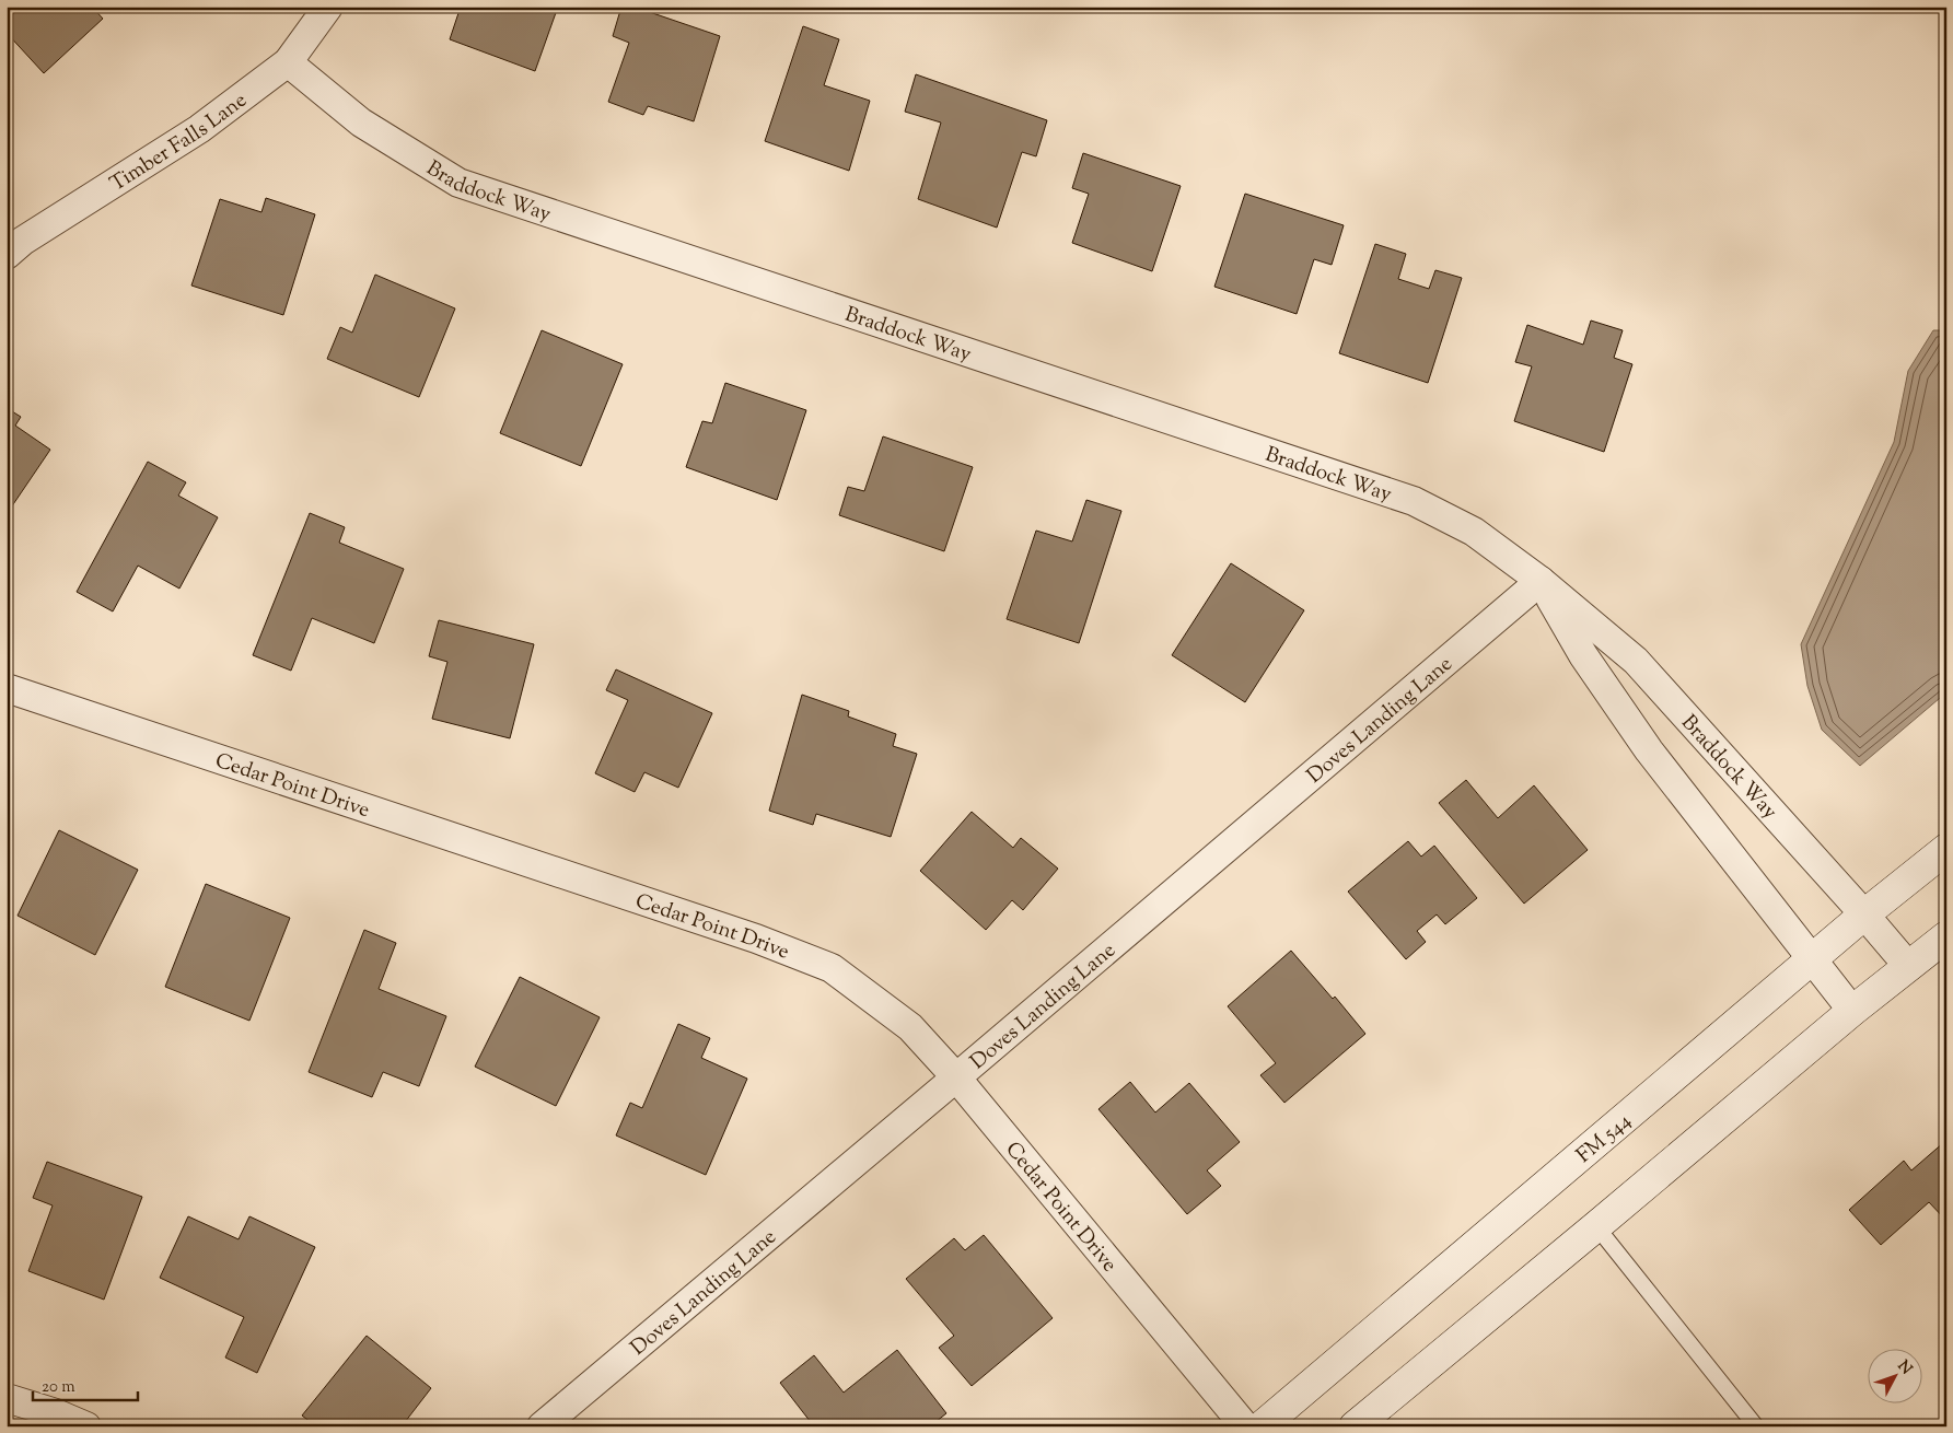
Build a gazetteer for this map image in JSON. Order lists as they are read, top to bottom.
{
  "streets": {
    "main road": ["FM 544"],
    "street": [
      "Timber Falls Lane",
      "Braddock Way",
      "Doves Landing Lane",
      "Cedar Point Drive"
    ]
  },
  "crossings": [
    ["Timber Falls Lane", "Braddock Way"],
    ["Braddock Way", "Doves Landing Lane"],
    ["Braddock Way", "FM 544"],
    ["Doves Landing Lane", "Cedar Point Drive"]
  ],
  "scale_bar": "20 m",
  "north": "top right"
}
